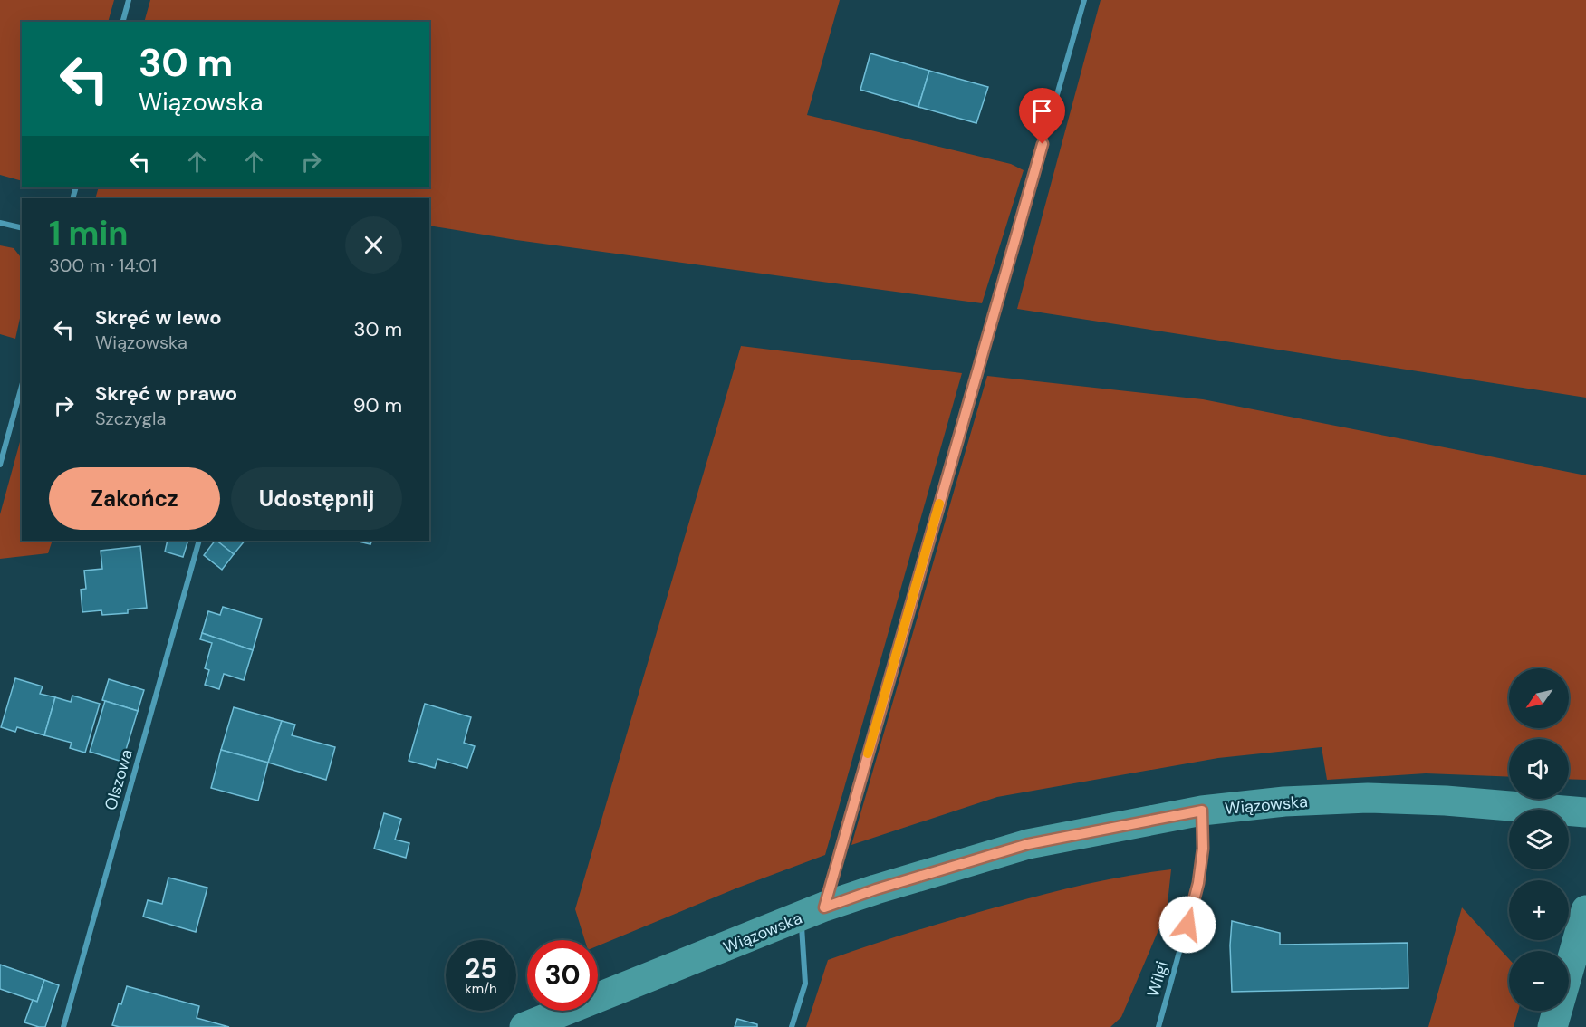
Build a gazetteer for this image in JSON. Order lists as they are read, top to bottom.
{
  "streets": {
    "main road": ["Wiązowska"],
    "street": ["Olszowa", "Wilgi"]
  },
  "crossings": [
    ["Wiązowska", "Wilgi"]
  ],
  "north": "bottom left",
  "page": {
    "turn": ["30 m", "Wiązowska"],
    "heading": ["1 min", "300 m · 14:01"],
    "list": [
      {
        "name": "Skręć w lewo",
        "note": "Wiązowska",
        "value": "30 m"
      },
      {
        "name": "Skręć w prawo",
        "note": "Szczygla",
        "value": "90 m"
      }
    ],
    "buttons": ["Zakończ", "Udostępnij"],
    "map_buttons": ["+", "−"],
    "speed": "25 km/h",
    "limit": "30"
  }
}
